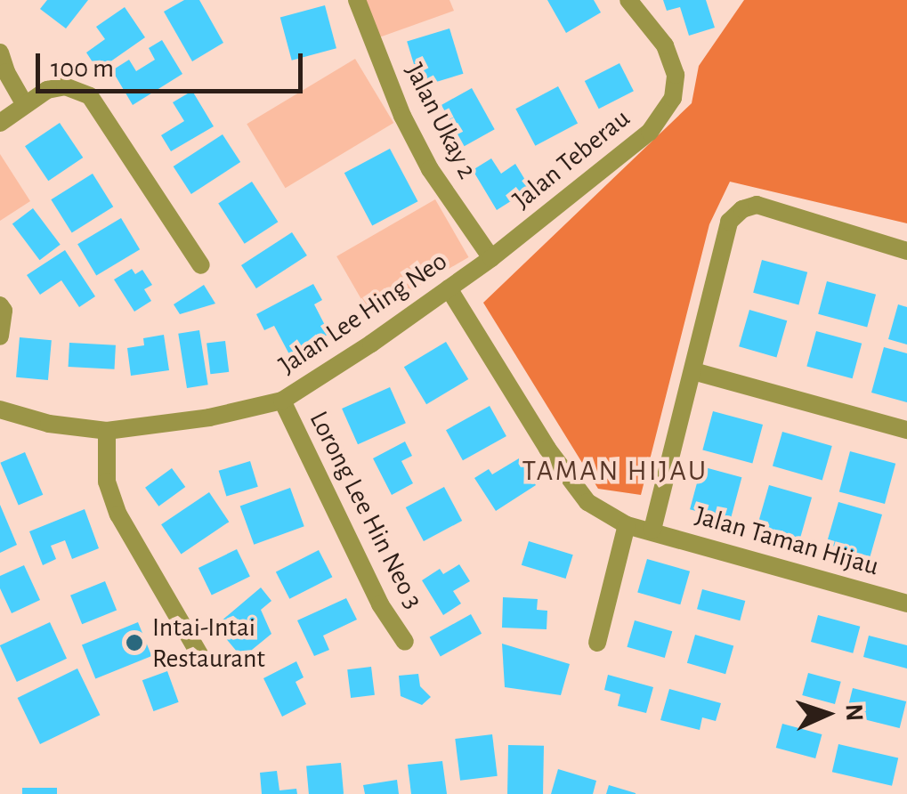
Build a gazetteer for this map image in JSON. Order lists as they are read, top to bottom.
{
  "streets": {
    "street": [
      "Jalan Ukay 2",
      "Jalan Teberau",
      "Jalan Lee Hing Neo",
      "Lorong Lee Hin Neo 3",
      "Jalan Taman Hijau"
    ]
  },
  "crossings": [
    ["Jalan Ukay 2", "Jalan Teberau"],
    ["Jalan Ukay 2", "Jalan Lee Hing Neo"],
    ["Jalan Teberau", "Jalan Lee Hing Neo"],
    ["Jalan Lee Hing Neo", "Lorong Lee Hin Neo 3"],
    ["Jalan Lee Hing Neo", "Jalan Taman Hijau"]
  ],
  "districts": ["TAMAN HIJAU"],
  "places": ["Intai-Intai Restaurant"],
  "scale_bar": "100 m",
  "north": "right"
}
